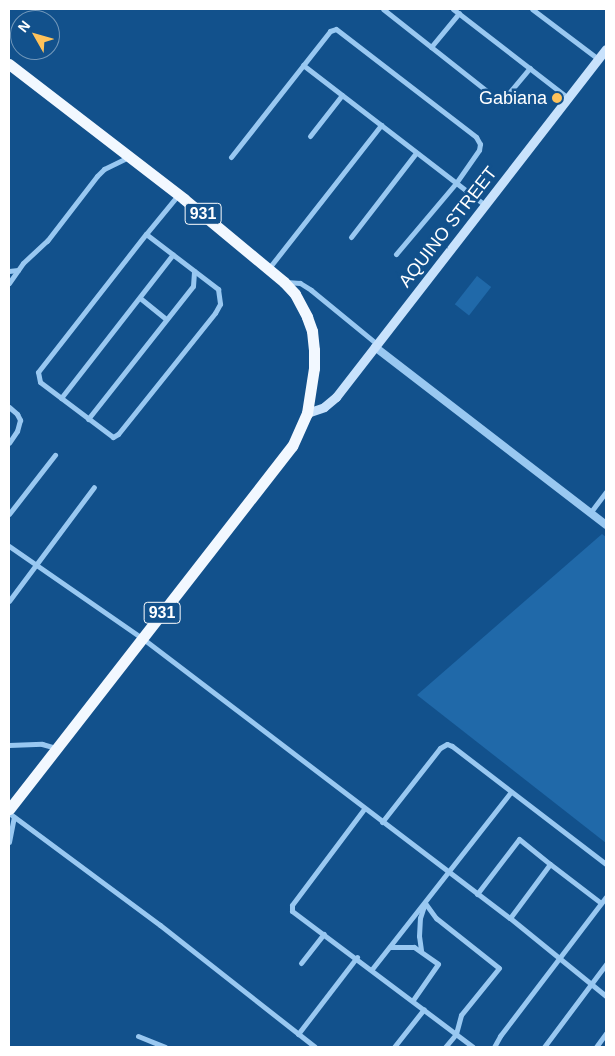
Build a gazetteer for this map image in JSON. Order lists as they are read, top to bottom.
{
  "streets": {
    "highway": ["931"],
    "main road": ["AQUINO STREET"]
  },
  "crossings": [
    ["931", "AQUINO STREET"]
  ],
  "places": ["Gabiana"],
  "north": "top left"
}
